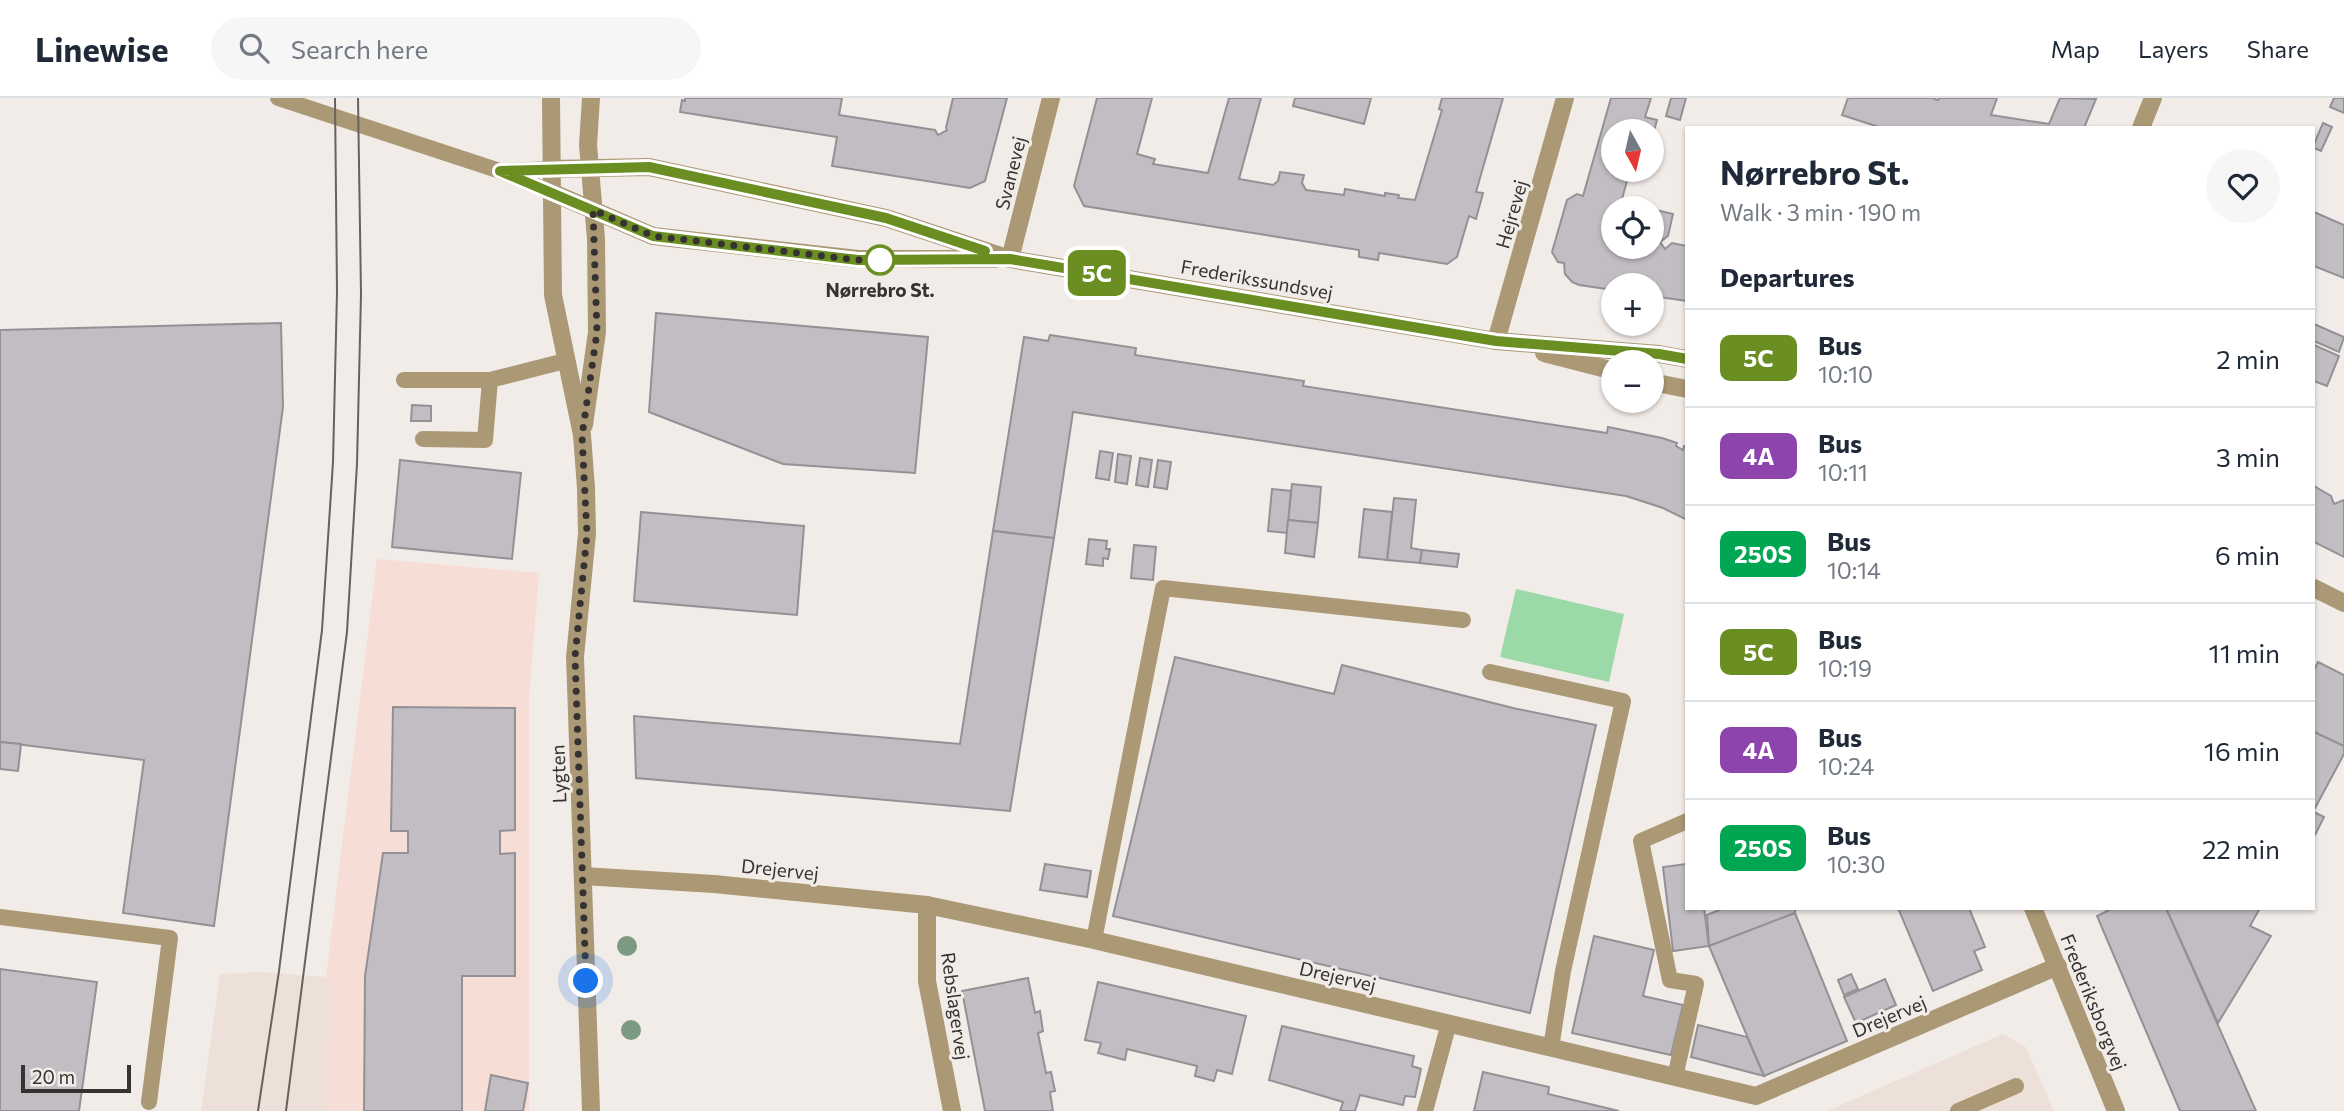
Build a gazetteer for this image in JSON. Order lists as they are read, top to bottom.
{
  "streets": {
    "street": [
      "Svanevej",
      "Hejrevej",
      "Frederikssundsvej",
      "Lygten",
      "Drejervej",
      "Frederiksborgvej",
      "Rebslagervej"
    ]
  },
  "crossings": [
    ["Svanevej", "Frederikssundsvej"],
    ["Hejrevej", "Frederikssundsvej"],
    ["Frederikssundsvej", "Lygten"],
    ["Lygten", "Drejervej"],
    ["Drejervej", "Frederiksborgvej"],
    ["Drejervej", "Rebslagervej"]
  ],
  "places": ["Nørrebro St."],
  "lines": ["bus line 5C"],
  "scale_bar": "20 m",
  "north": "bottom",
  "page": {
    "header": "Linewise",
    "search": "Search here",
    "nav": ["Map", "Layers", "Share"],
    "on_map": "5C",
    "map_buttons": ["+", "−"],
    "heading": [
      ["Nørrebro St.", "Walk · 3 min · 190 m"],
      "Departures"
    ],
    "list": [
      {
        "mark": "5C",
        "name": "Bus",
        "note": "10:10",
        "value": "2 min"
      },
      {
        "mark": "4A",
        "name": "Bus",
        "note": "10:11",
        "value": "3 min"
      },
      {
        "mark": "250S",
        "name": "Bus",
        "note": "10:14",
        "value": "6 min"
      },
      {
        "mark": "5C",
        "name": "Bus",
        "note": "10:19",
        "value": "11 min"
      },
      {
        "mark": "4A",
        "name": "Bus",
        "note": "10:24",
        "value": "16 min"
      },
      {
        "mark": "250S",
        "name": "Bus",
        "note": "10:30",
        "value": "22 min"
      }
    ],
    "scale": "20 m"
  }
}
